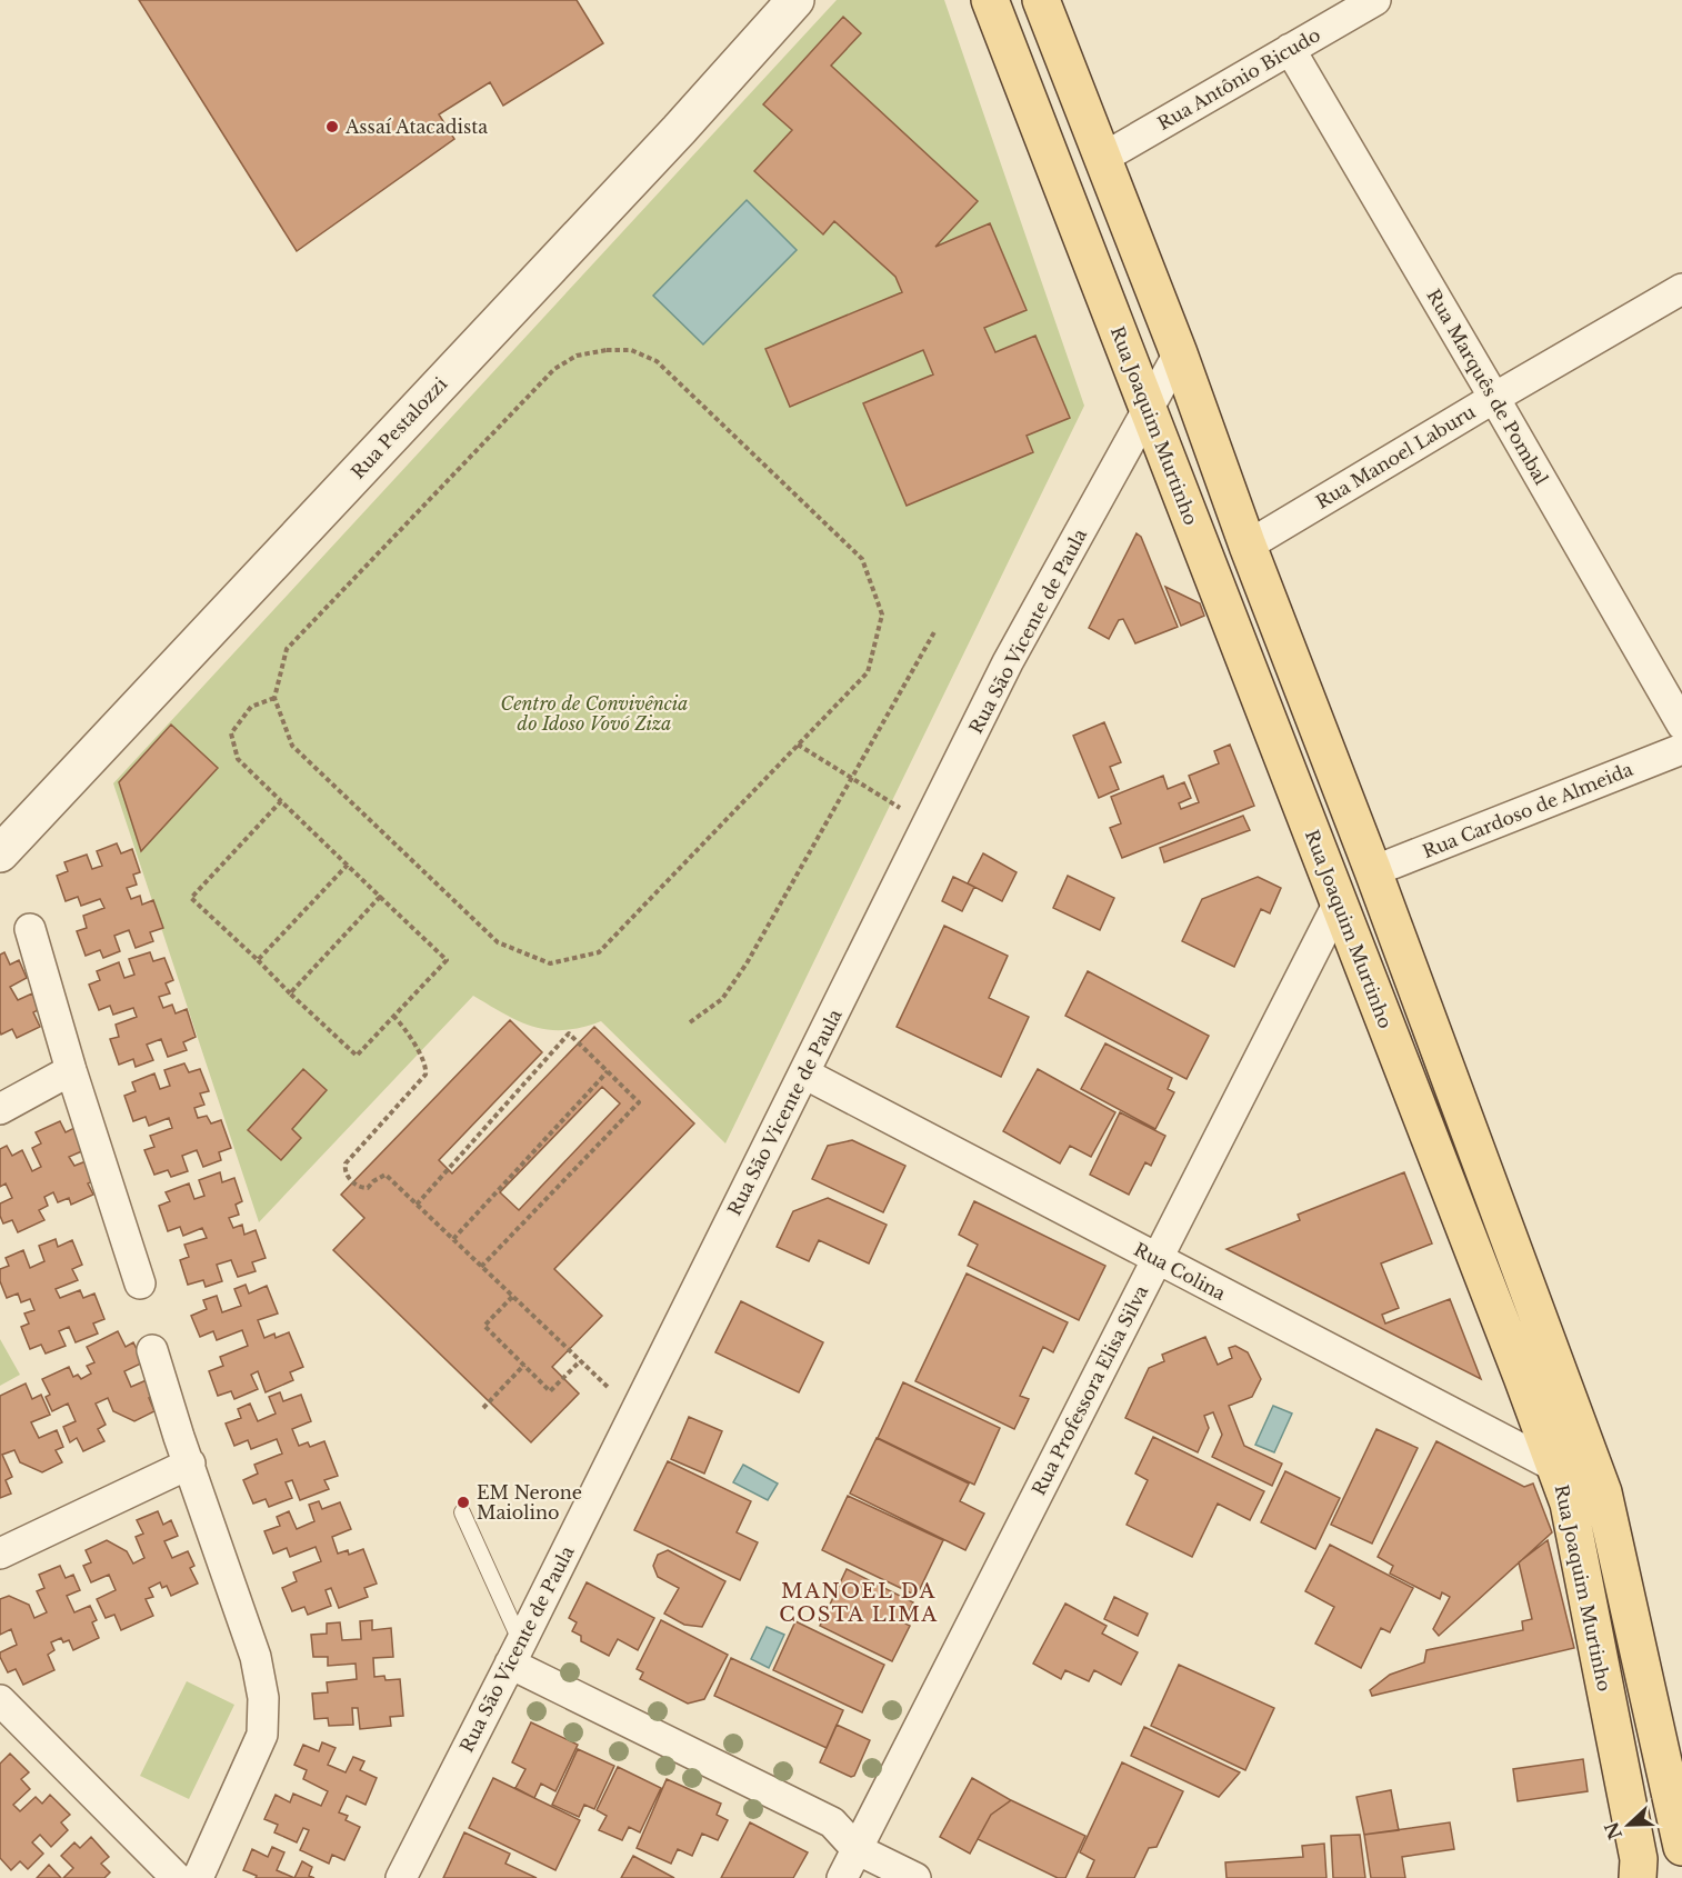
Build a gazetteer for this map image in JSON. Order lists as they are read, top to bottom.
{
  "streets": {
    "main road": ["Rua Joaquim Murtinho"],
    "street": [
      "Rua Antônio Bicudo",
      "Rua Marquês de Pombal",
      "Rua Pestalozzi",
      "Rua Manoel Laburu",
      "Rua São Vicente de Paula",
      "Rua Cardoso de Almeida",
      "Rua Colina",
      "Rua Professora Elisa Silva"
    ]
  },
  "crossings": [
    ["Rua Antônio Bicudo", "Rua Marquês de Pombal"],
    ["Rua Antônio Bicudo", "Rua Joaquim Murtinho"],
    ["Rua Marquês de Pombal", "Rua Manoel Laburu"],
    ["Rua Joaquim Murtinho", "Rua Manoel Laburu"],
    ["Rua Joaquim Murtinho", "Rua São Vicente de Paula"],
    ["Rua Joaquim Murtinho", "Rua Cardoso de Almeida"],
    ["Rua Joaquim Murtinho", "Rua Colina"],
    ["Rua Joaquim Murtinho", "Rua Professora Elisa Silva"],
    ["Rua São Vicente de Paula", "Rua Colina"],
    ["Rua Colina", "Rua Professora Elisa Silva"]
  ],
  "districts": ["MANOEL DA COSTA LIMA"],
  "parks": ["Centro de Convivência do Idoso Vovó Ziza"],
  "places": ["Assaí Atacadista", "EM Nerone Maiolino"],
  "north": "left"
}
